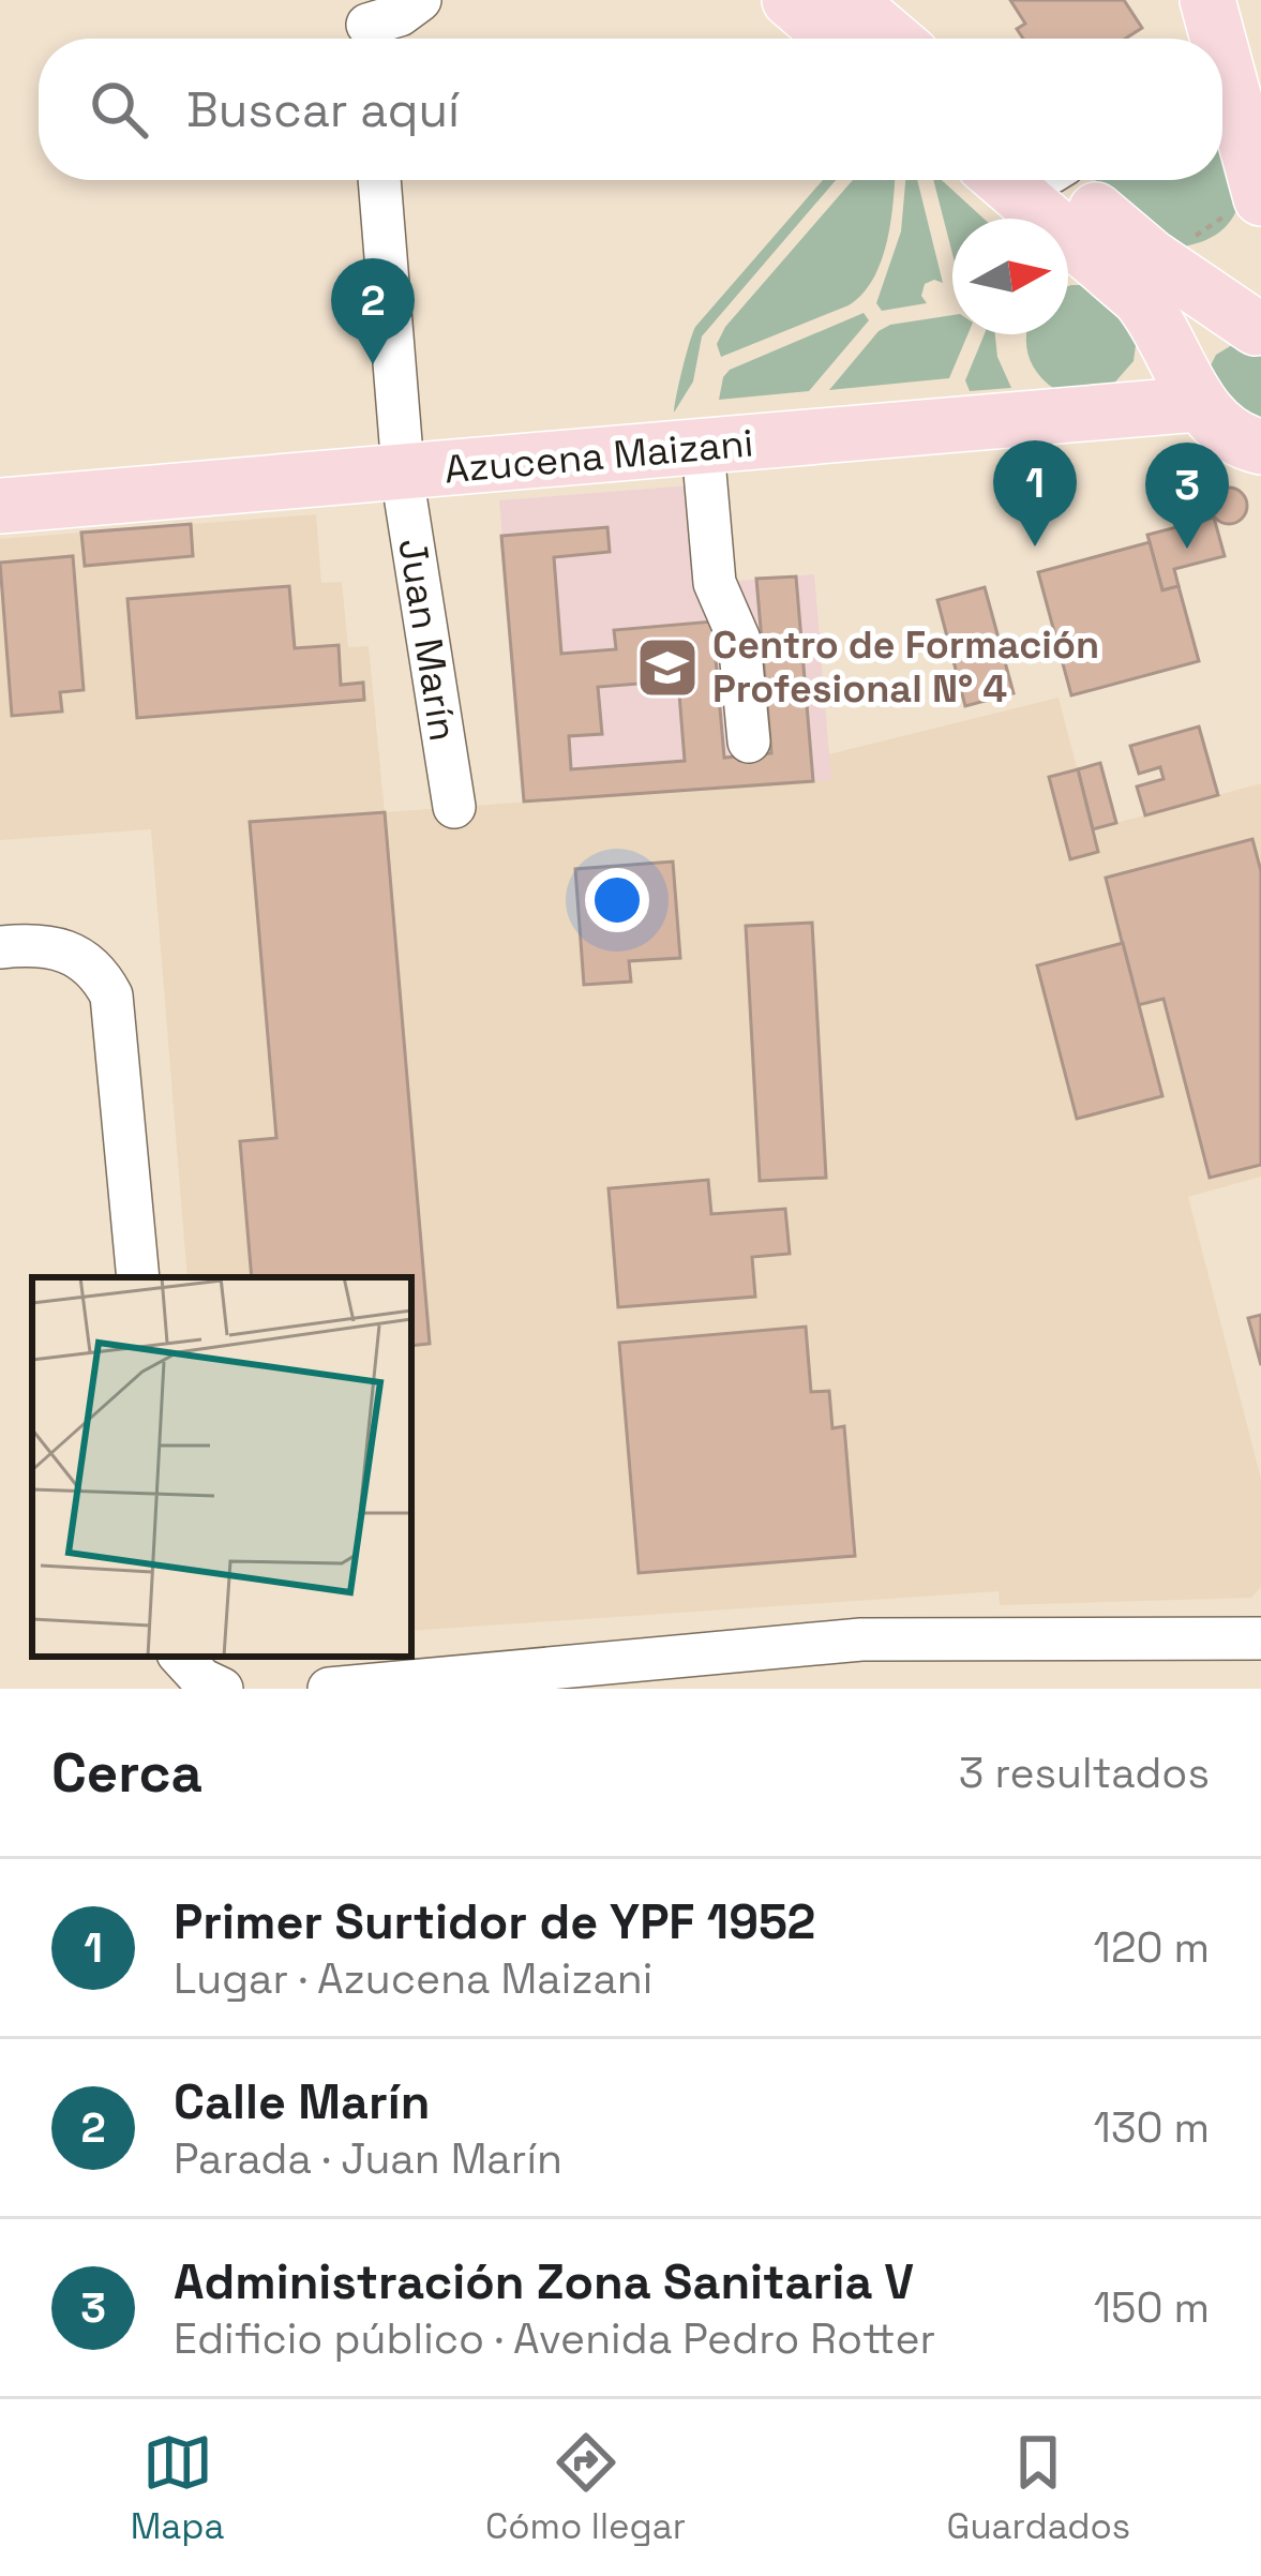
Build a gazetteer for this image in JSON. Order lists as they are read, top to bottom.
{
  "streets": {
    "main road": ["Azucena Maizani"],
    "street": ["Juan Marín"]
  },
  "crossings": [
    ["Azucena Maizani", "Juan Marín"]
  ],
  "places": {
    "school or university": ["Centro de Formación Profesional N° 4"]
  },
  "north": "right",
  "page": {
    "search": "Buscar aquí",
    "pins": ["2", "1", "3"],
    "heading": ["Cerca", "3 resultados"],
    "list": [
      {
        "mark": "1",
        "name": "Primer Surtidor de YPF 1952",
        "note": "Lugar · Azucena Maizani",
        "value": "120 m"
      },
      {
        "mark": "2",
        "name": "Calle Marín",
        "note": "Parada · Juan Marín",
        "value": "130 m"
      },
      {
        "mark": "3",
        "name": "Administración Zona Sanitaria V",
        "note": "Edificio público · Avenida Pedro Rotter",
        "value": "150 m"
      }
    ],
    "nav": ["Mapa", "Cómo llegar", "Guardados"]
  }
}
